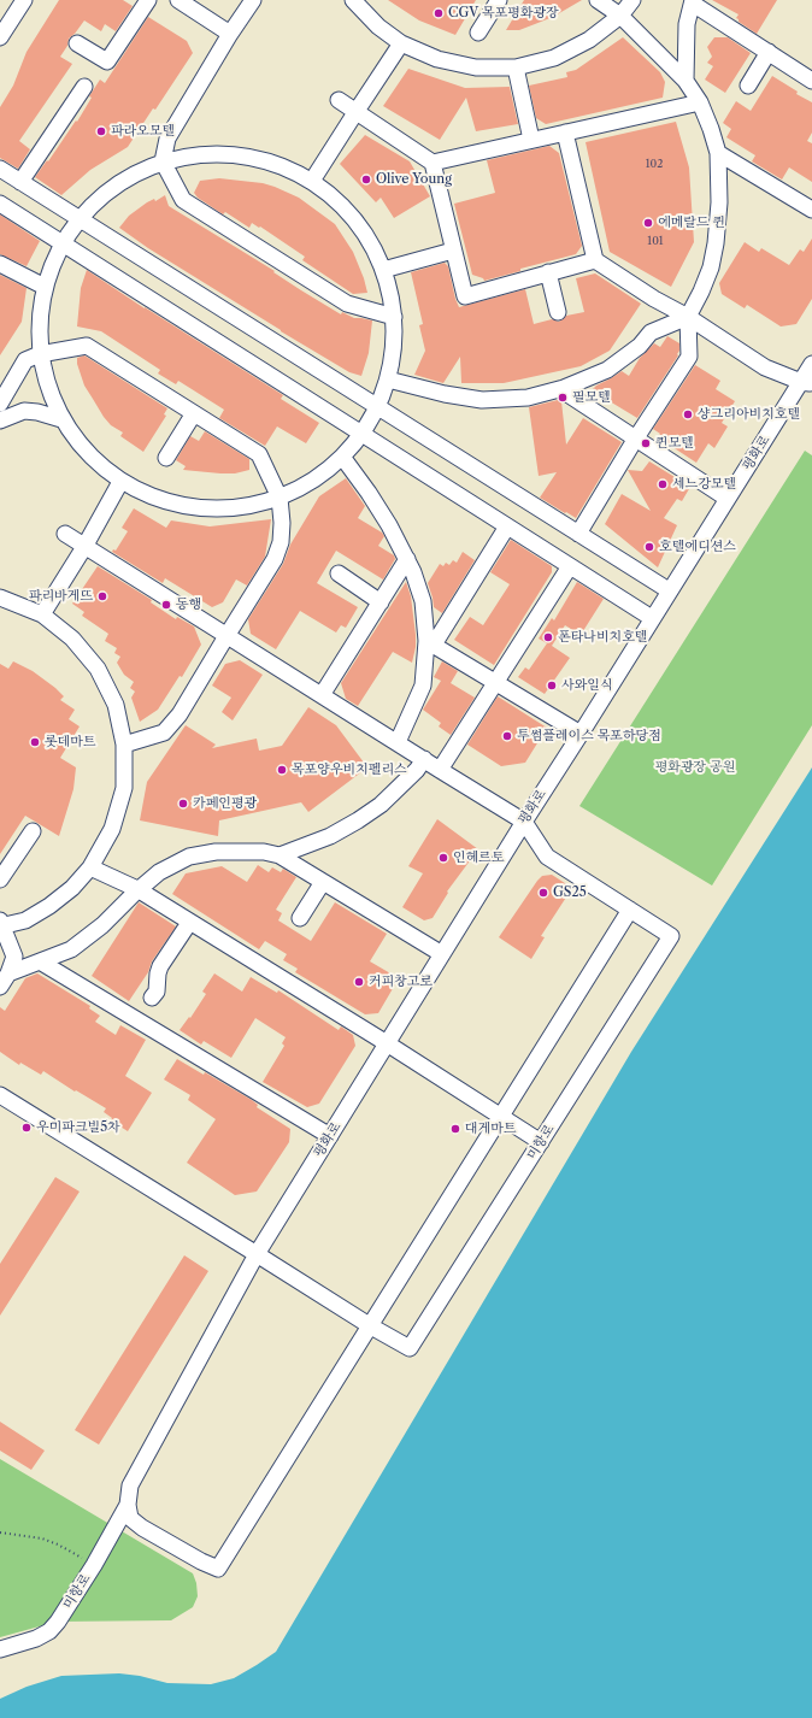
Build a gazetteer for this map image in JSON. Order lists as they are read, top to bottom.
{
  "streets": {
    "street": ["평화로", "미항로"]
  },
  "crossings": [
    ["평화로", "미항로"]
  ],
  "parks": ["평화광장 공원"],
  "places": [
    "CGV 목포평화광장",
    "파라오모텔",
    "Olive Young",
    "에메랄드 퀸",
    "필모텔",
    "샹그리아비치호텔",
    "퀸모텔",
    "세느강모텔",
    "호텔에디션스",
    "파리바게뜨",
    "동행",
    "폰타나비치호텔",
    "사와일식",
    "투썸플레이스 목포하당점",
    "롯데마트",
    "목포양우비치펠리스",
    "카페인평광",
    "인헤르토",
    "GS25",
    "커피창고로",
    "우미파크빌5차",
    "대게마트"
  ],
  "house_numbers": ["102", "101"]
}
